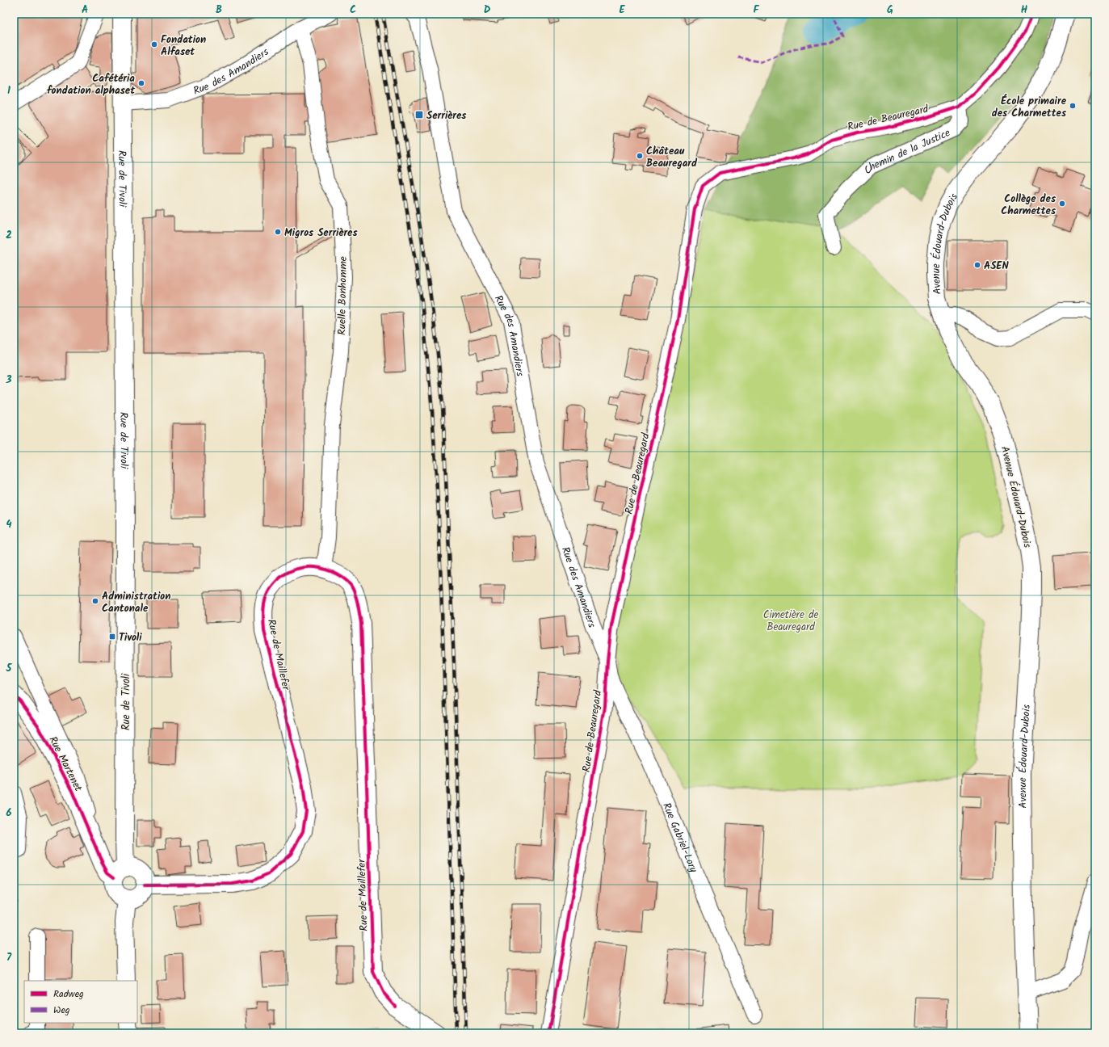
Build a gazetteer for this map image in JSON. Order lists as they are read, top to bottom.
{
  "streets": {
    "street": [
      "Rue des Amandiers",
      "Rue de Beauregard",
      "Chemin de la Justice",
      "Rue de Tivoli",
      "Avenue Édouard-Dubois",
      "Ruelle Bonhomme",
      "Rue de Maillefer",
      "Rue Martenet",
      "Rue Gabriel-Lory"
    ]
  },
  "crossings": [
    ["Rue des Amandiers", "Rue de Beauregard"],
    ["Rue des Amandiers", "Rue de Tivoli"],
    ["Rue des Amandiers", "Ruelle Bonhomme"],
    ["Rue des Amandiers", "Rue Gabriel-Lory"],
    ["Rue de Beauregard", "Chemin de la Justice"],
    ["Rue de Beauregard", "Rue Gabriel-Lory"],
    ["Rue de Tivoli", "Rue de Maillefer"],
    ["Rue de Tivoli", "Rue Martenet"],
    ["Ruelle Bonhomme", "Rue de Maillefer"],
    ["Rue de Maillefer", "Rue Martenet"]
  ],
  "parks": ["Cimetière de Beauregard"],
  "places": {
    "other": [
      "Fondation Alfaset",
      "Cafétéria fondation alphaset",
      "École primaire des Charmettes",
      "Château Beauregard",
      "Collège des Charmettes",
      "Migros Serrières",
      "ASEN",
      "Administration Cantonale"
    ],
    "transit": ["Serrières", "Tivoli"]
  },
  "legend": ["Radweg", "Weg"],
  "grid": {
    "columns": [
      "A",
      "B",
      "C",
      "D",
      "E",
      "F",
      "G",
      "H"
    ],
    "rows": [
      "1",
      "2",
      "3",
      "4",
      "5",
      "6",
      "7"
    ]
  }
}
